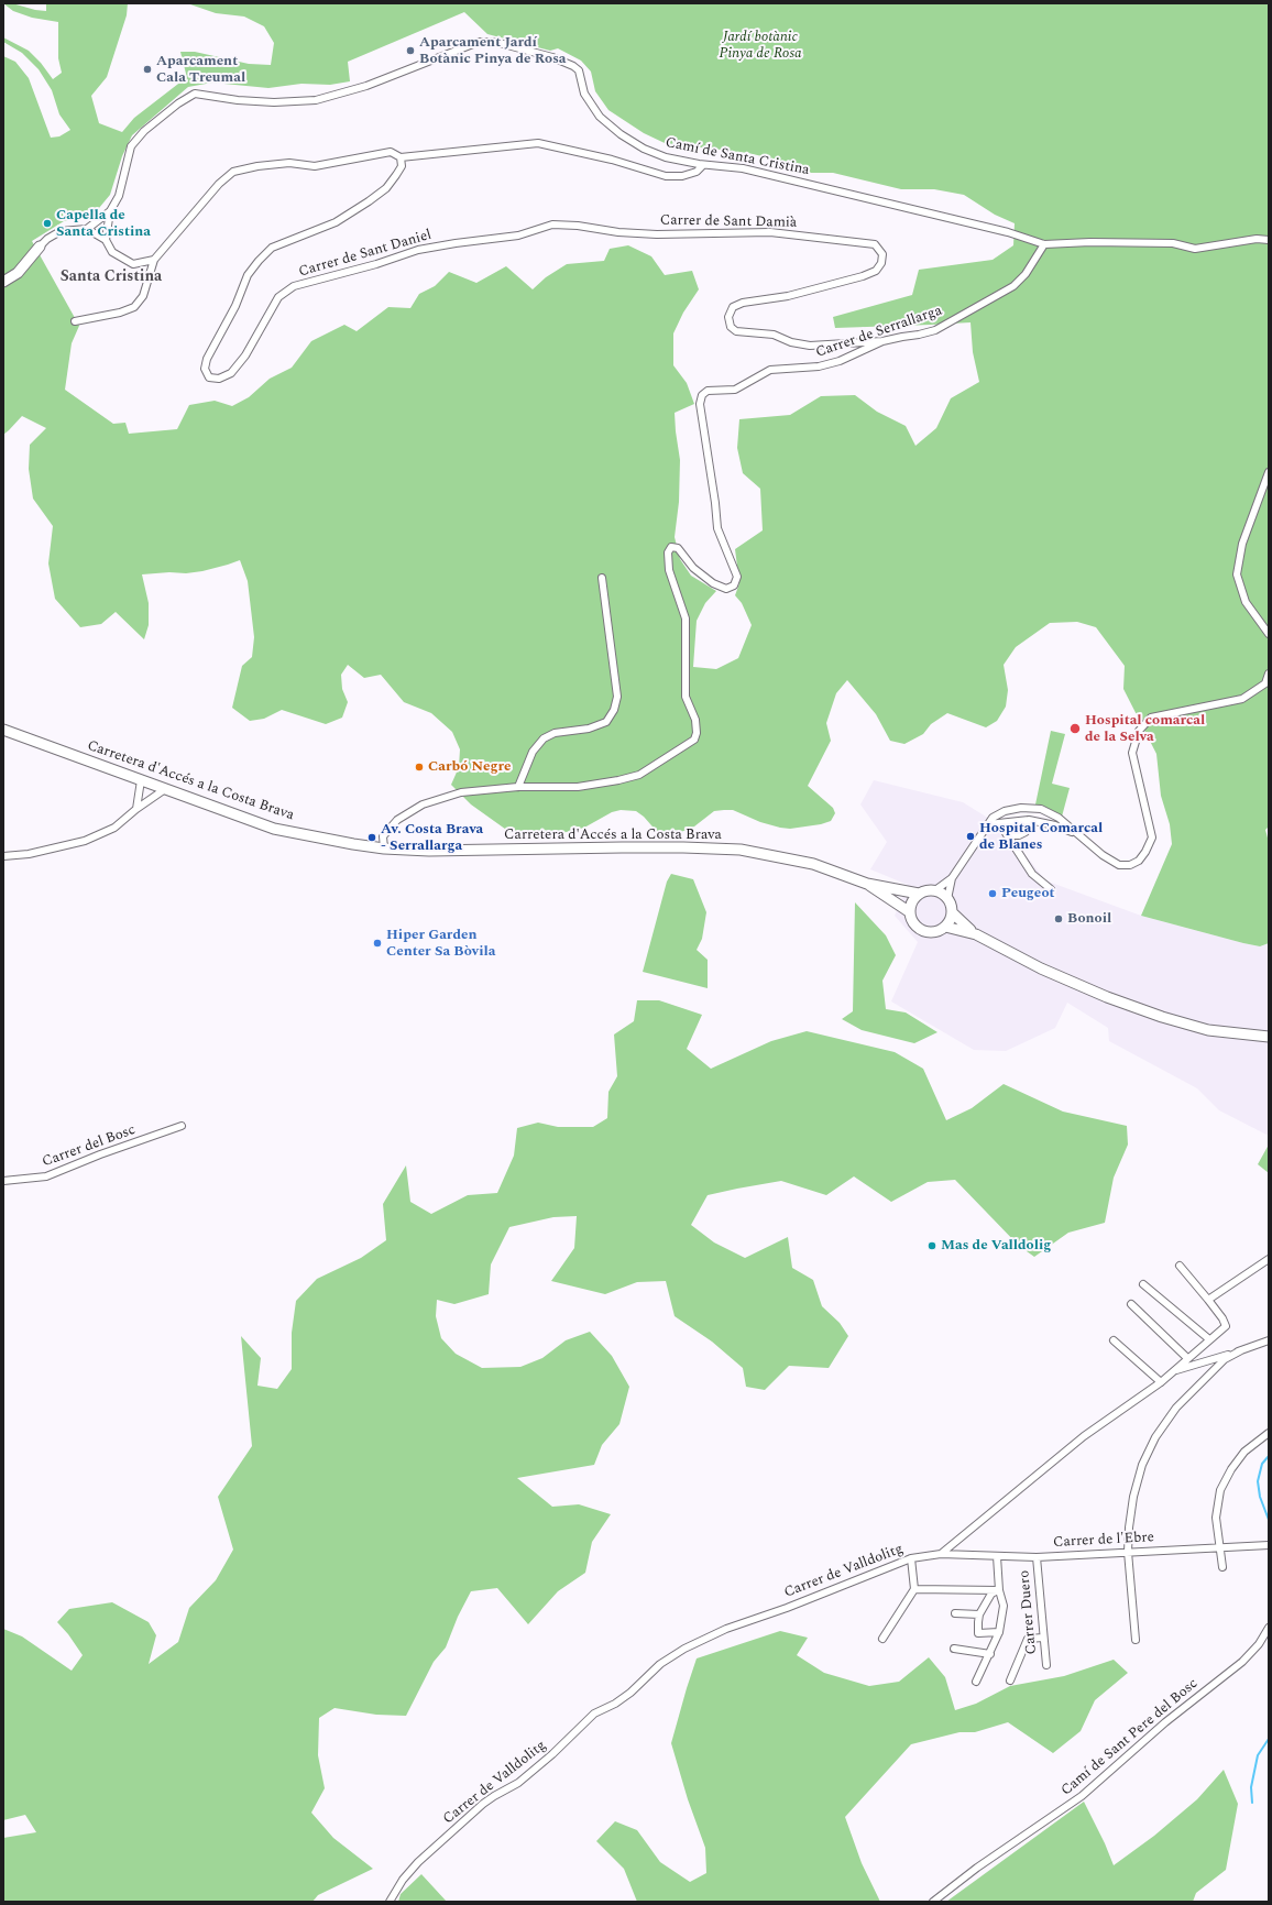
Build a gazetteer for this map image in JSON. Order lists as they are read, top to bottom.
{
  "streets": {
    "main road": ["Carretera d'Accés a la Costa Brava"],
    "street": [
      "Camí de Santa Cristina",
      "Carrer de Sant Damià",
      "Carrer de Sant Daniel",
      "Carrer de Serrallarga",
      "Carrer del Bosc",
      "Carrer de l'Ebre",
      "Carrer de Valldolitg",
      "Carrer Duero",
      "Camí de Sant Pere del Bosc"
    ]
  },
  "crossings": [
    ["Camí de Santa Cristina", "Carrer de Serrallarga"],
    ["Carrer de Sant Damià", "Carrer de Sant Daniel"],
    ["Carrer de Sant Damià", "Carrer de Serrallarga"],
    ["Carrer de Serrallarga", "Carretera d'Accés a la Costa Brava"],
    ["Carrer de l'Ebre", "Carrer de Valldolitg"],
    ["Carrer de l'Ebre", "Carrer Duero"]
  ],
  "districts": ["Santa Cristina"],
  "parks": ["Jardí botànic Pinya de Rosa"],
  "places": [
    "Aparcament Jardí Botànic Pinya de Rosa",
    "Aparcament Cala Treumal",
    "Capella de Santa Cristina",
    "Hospital comarcal de la Selva",
    "Carbó Negre",
    "Hospital Comarcal de Blanes",
    "Av. Costa Brava - Serrallarga",
    "Peugeot",
    "Bonoil",
    "Hiper Garden Center Sa Bòvila",
    "Mas de Valldolig"
  ]
}
